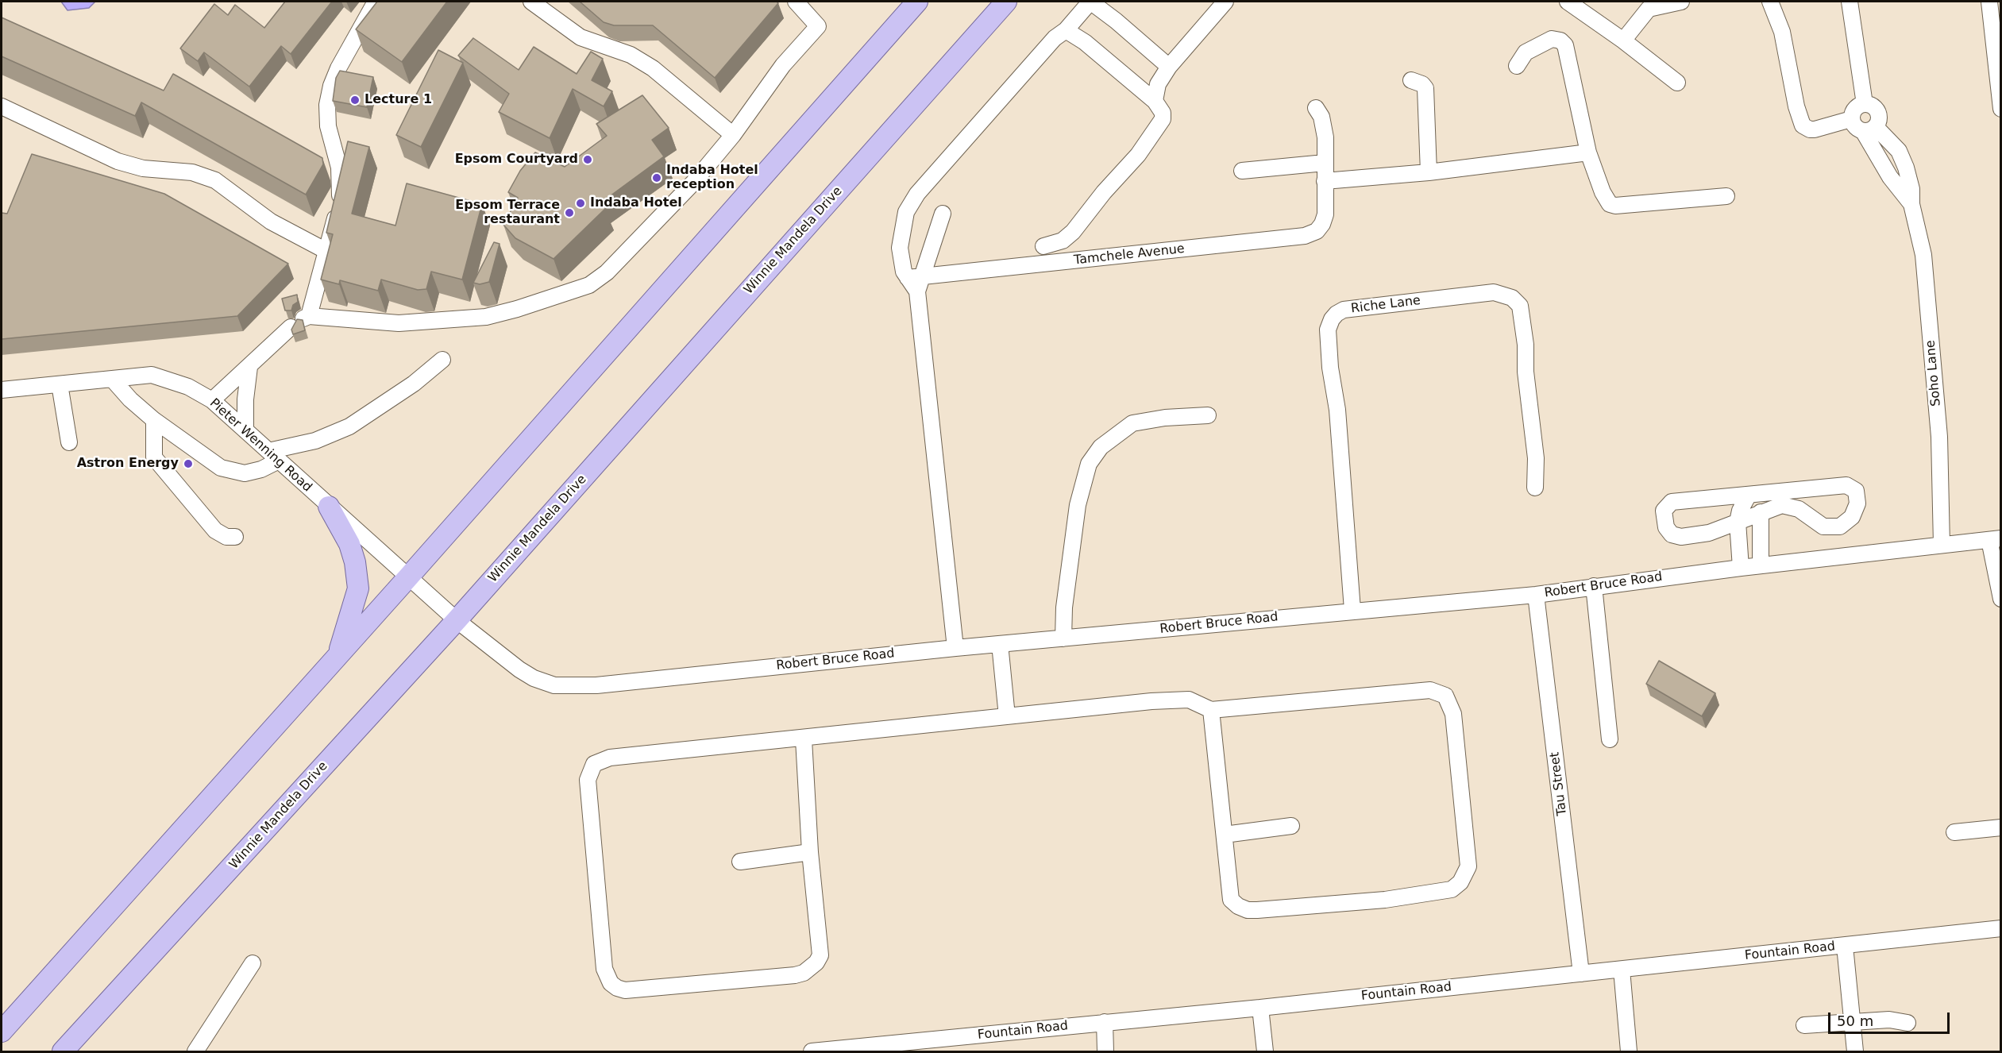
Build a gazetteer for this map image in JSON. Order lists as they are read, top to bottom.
{
  "streets": {
    "main road": ["Winnie Mandela Drive"],
    "street": [
      "Tamchele Avenue",
      "Riche Lane",
      "Soho Lane",
      "Pieter Wenning Road",
      "Robert Bruce Road",
      "Tau Street",
      "Fountain Road"
    ]
  },
  "crossings": [
    ["Winnie Mandela Drive", "Robert Bruce Road"],
    ["Riche Lane", "Robert Bruce Road"],
    ["Soho Lane", "Robert Bruce Road"],
    ["Pieter Wenning Road", "Robert Bruce Road"],
    ["Robert Bruce Road", "Tau Street"],
    ["Tau Street", "Fountain Road"]
  ],
  "places": [
    "Lecture 1",
    "Epsom Courtyard",
    "Indaba Hotel reception",
    "Indaba Hotel",
    "Epsom Terrace restaurant",
    "Astron Energy"
  ],
  "scale_bar": "50 m"
}
